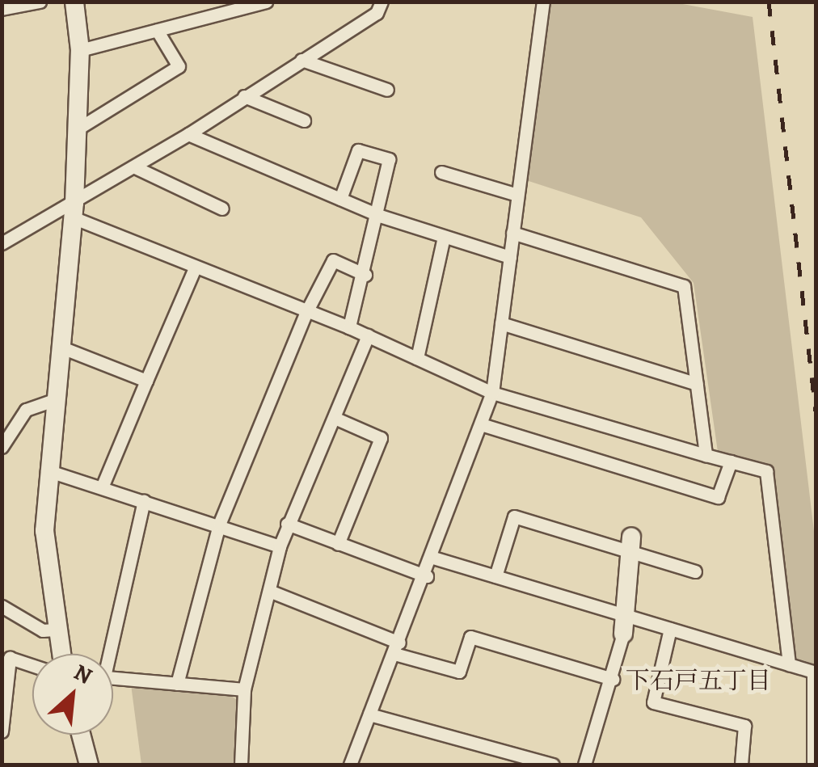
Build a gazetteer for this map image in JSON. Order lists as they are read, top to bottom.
{
  "districts": ["下石戸五丁目"],
  "north": "top right"
}
